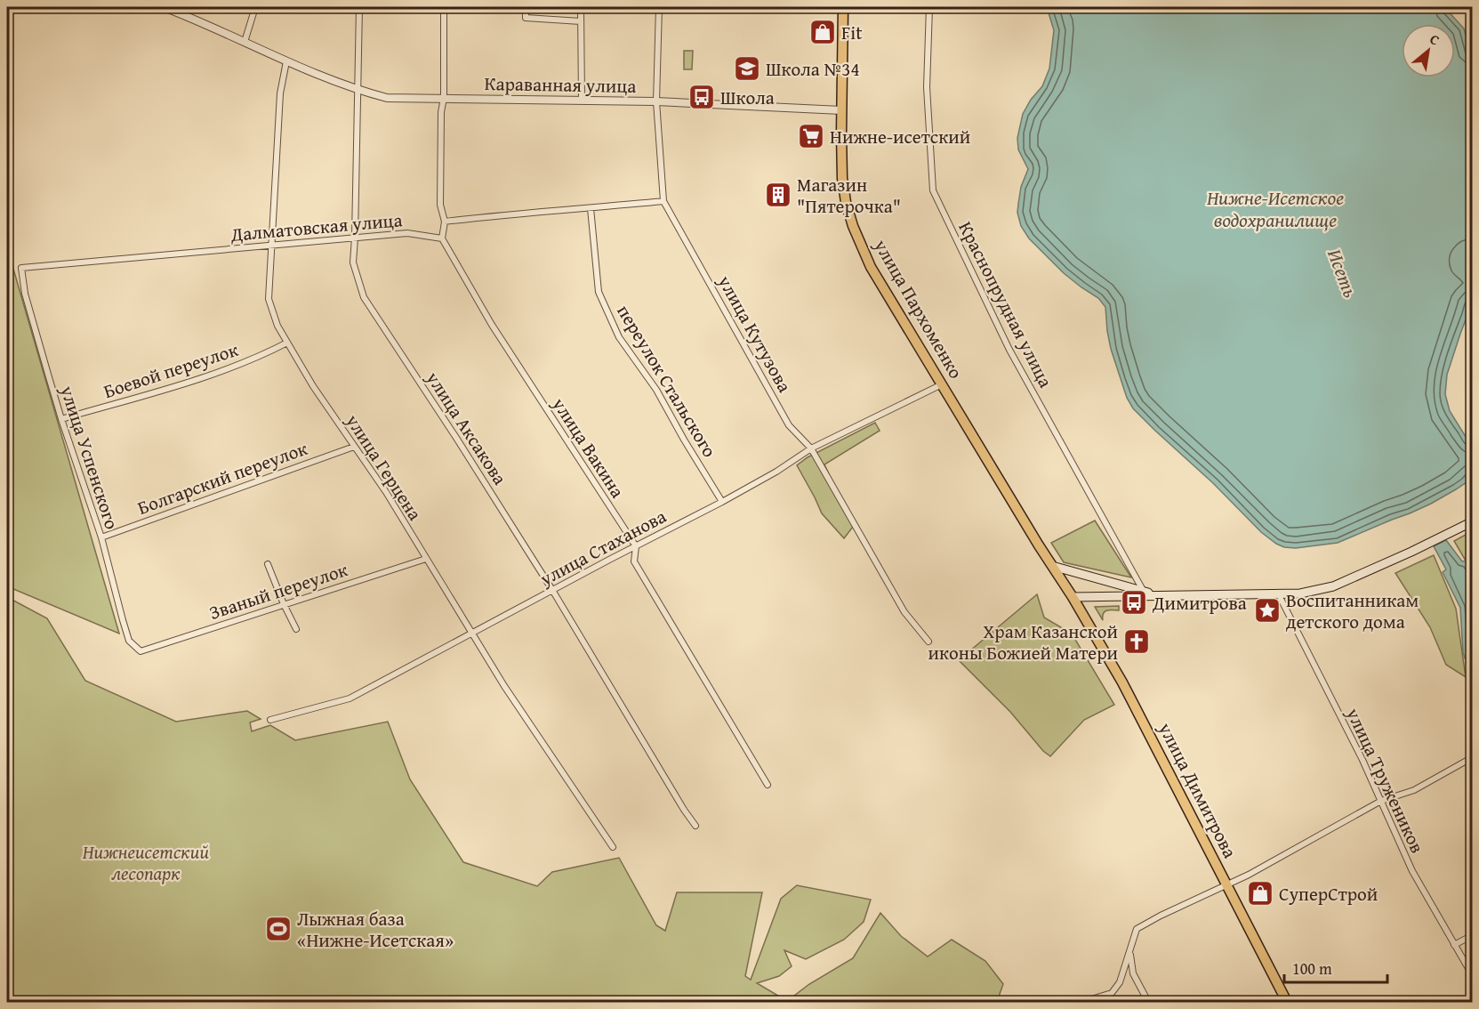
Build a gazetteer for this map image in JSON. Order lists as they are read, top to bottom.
{
  "streets": {
    "main road": ["улица Пархоменко", "улица Димитрова"],
    "street": [
      "Караванная улица",
      "Далматовская улица",
      "Краснопрудная улица",
      "улица Кутузова",
      "Боевой переулок",
      "переулок Стальского",
      "улица Аксакова",
      "улица Вакина",
      "улица Успенского",
      "улица Герцена",
      "Болгарский переулок",
      "улица Стаханова",
      "Званый переулок",
      "улица Тружеников"
    ]
  },
  "crossings": [
    ["Караванная улица", "улица Пархоменко"],
    ["Караванная улица", "улица Кутузова"],
    ["Караванная улица", "улица Аксакова"],
    ["Караванная улица", "улица Герцена"],
    ["Далматовская улица", "улица Аксакова"],
    ["Далматовская улица", "улица Вакина"],
    ["Далматовская улица", "улица Успенского"],
    ["Далматовская улица", "улица Герцена"],
    ["улица Пархоменко", "улица Стаханова"],
    ["улица Пархоменко", "улица Димитрова"],
    ["улица Кутузова", "улица Стаханова"],
    ["Боевой переулок", "улица Успенского"],
    ["Боевой переулок", "улица Герцена"],
    ["переулок Стальского", "улица Стаханова"],
    ["улица Аксакова", "улица Стаханова"],
    ["улица Вакина", "улица Стаханова"],
    ["улица Успенского", "Болгарский переулок"],
    ["улица Успенского", "Званый переулок"],
    ["улица Герцена", "Болгарский переулок"],
    ["улица Герцена", "улица Стаханова"],
    ["улица Герцена", "Званый переулок"]
  ],
  "water": ["Нижне-Исетское водохранилище", "Исеть"],
  "parks": ["Нижнеисетский лесопарк"],
  "places": {
    "shop": ["Fit", "СуперСтрой"],
    "school or university": ["Школа №34"],
    "bus stop": ["Школа", "Димитрова"],
    "supermarket": ["Нижне-исетский"],
    "building": ["Магазин \"Пятерочка\""],
    "place": ["Воспитанникам детского дома"],
    "church": ["Храм Казанской иконы Божией Матери"],
    "sports": ["Лыжная база «Нижне-Исетская»"]
  },
  "scale_bar": "100 m",
  "north": "top right"
}
